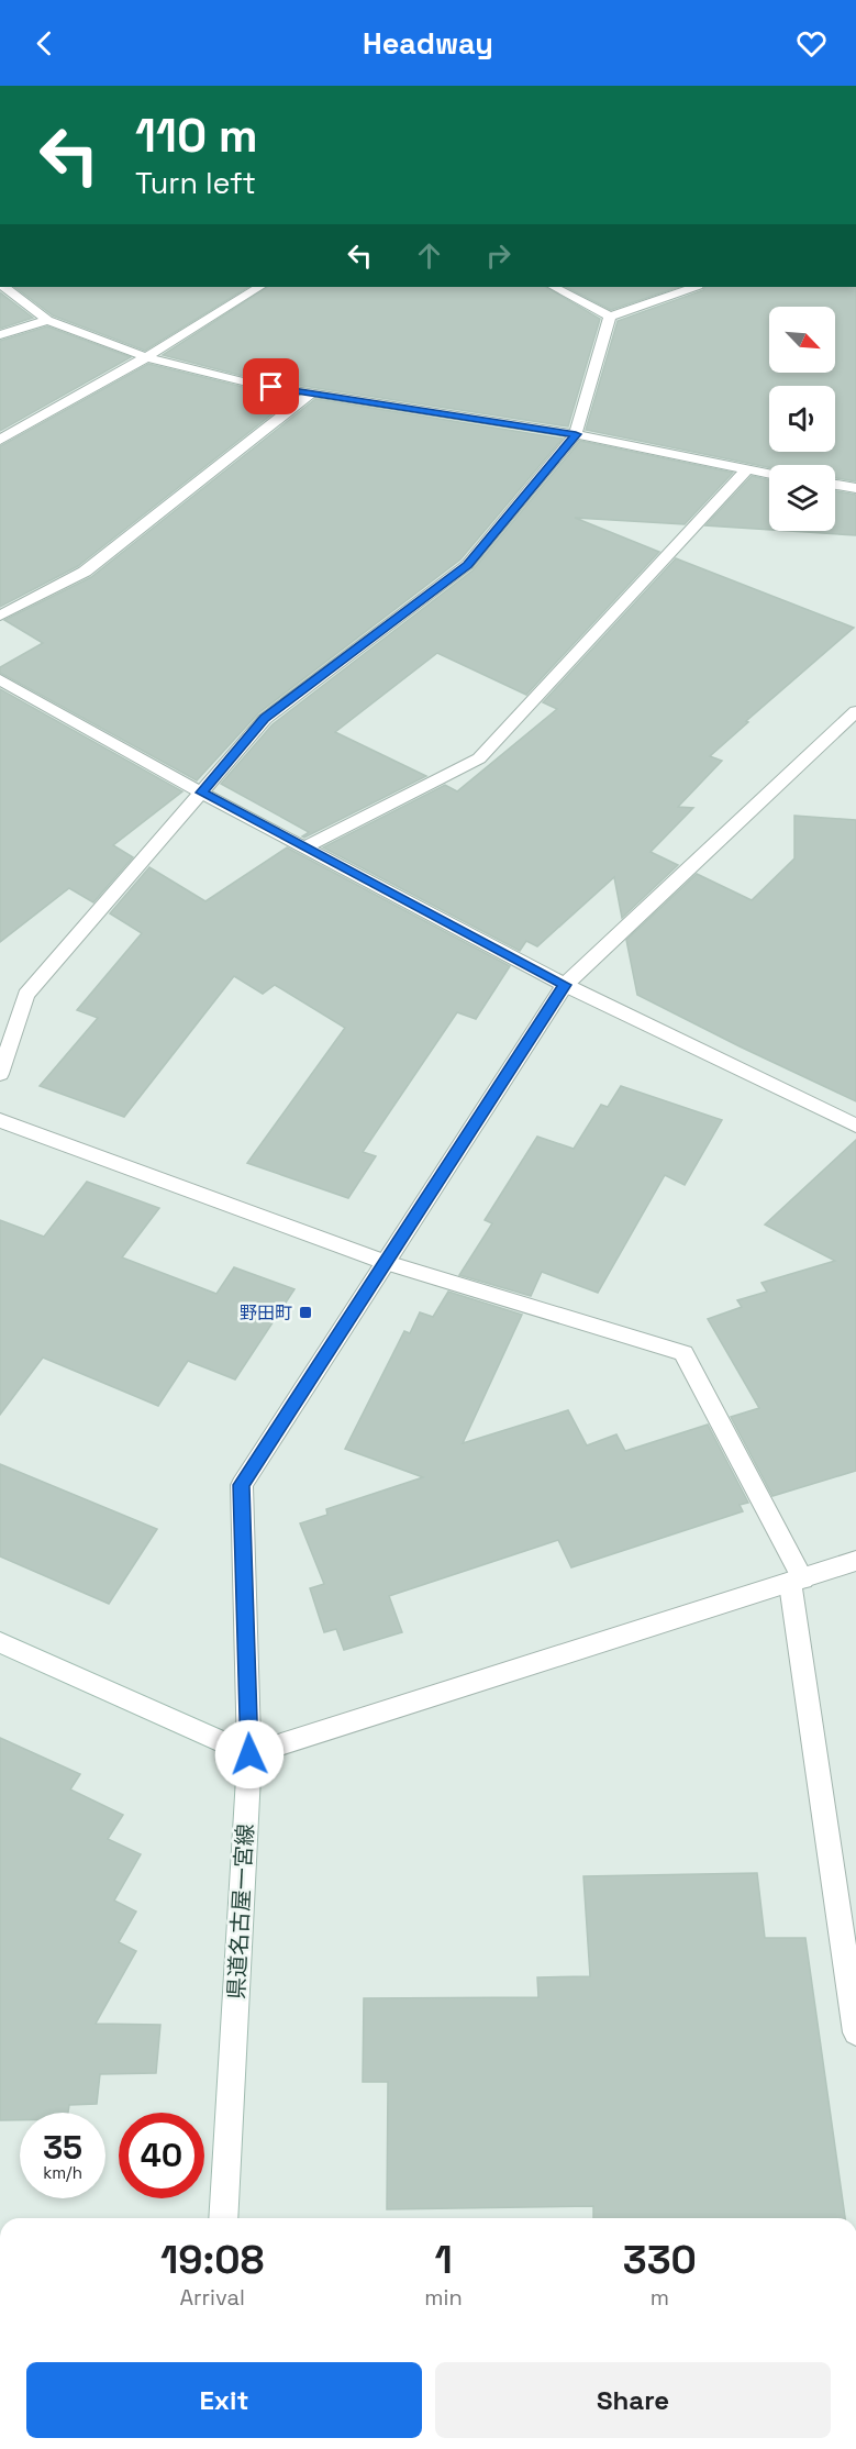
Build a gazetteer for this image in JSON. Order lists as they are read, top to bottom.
{
  "streets": {
    "street": ["県道名古屋一宮線"]
  },
  "places": {
    "transit": ["野田町"]
  },
  "north": "bottom right",
  "page": {
    "header": "Headway",
    "turn": ["110 m", "Turn left"],
    "speed": "35 km/h",
    "limit": "40",
    "eta": [
      "19:08",
      "Arrival",
      "1",
      "min",
      "330",
      "m"
    ],
    "buttons": ["Exit", "Share"]
  }
}
